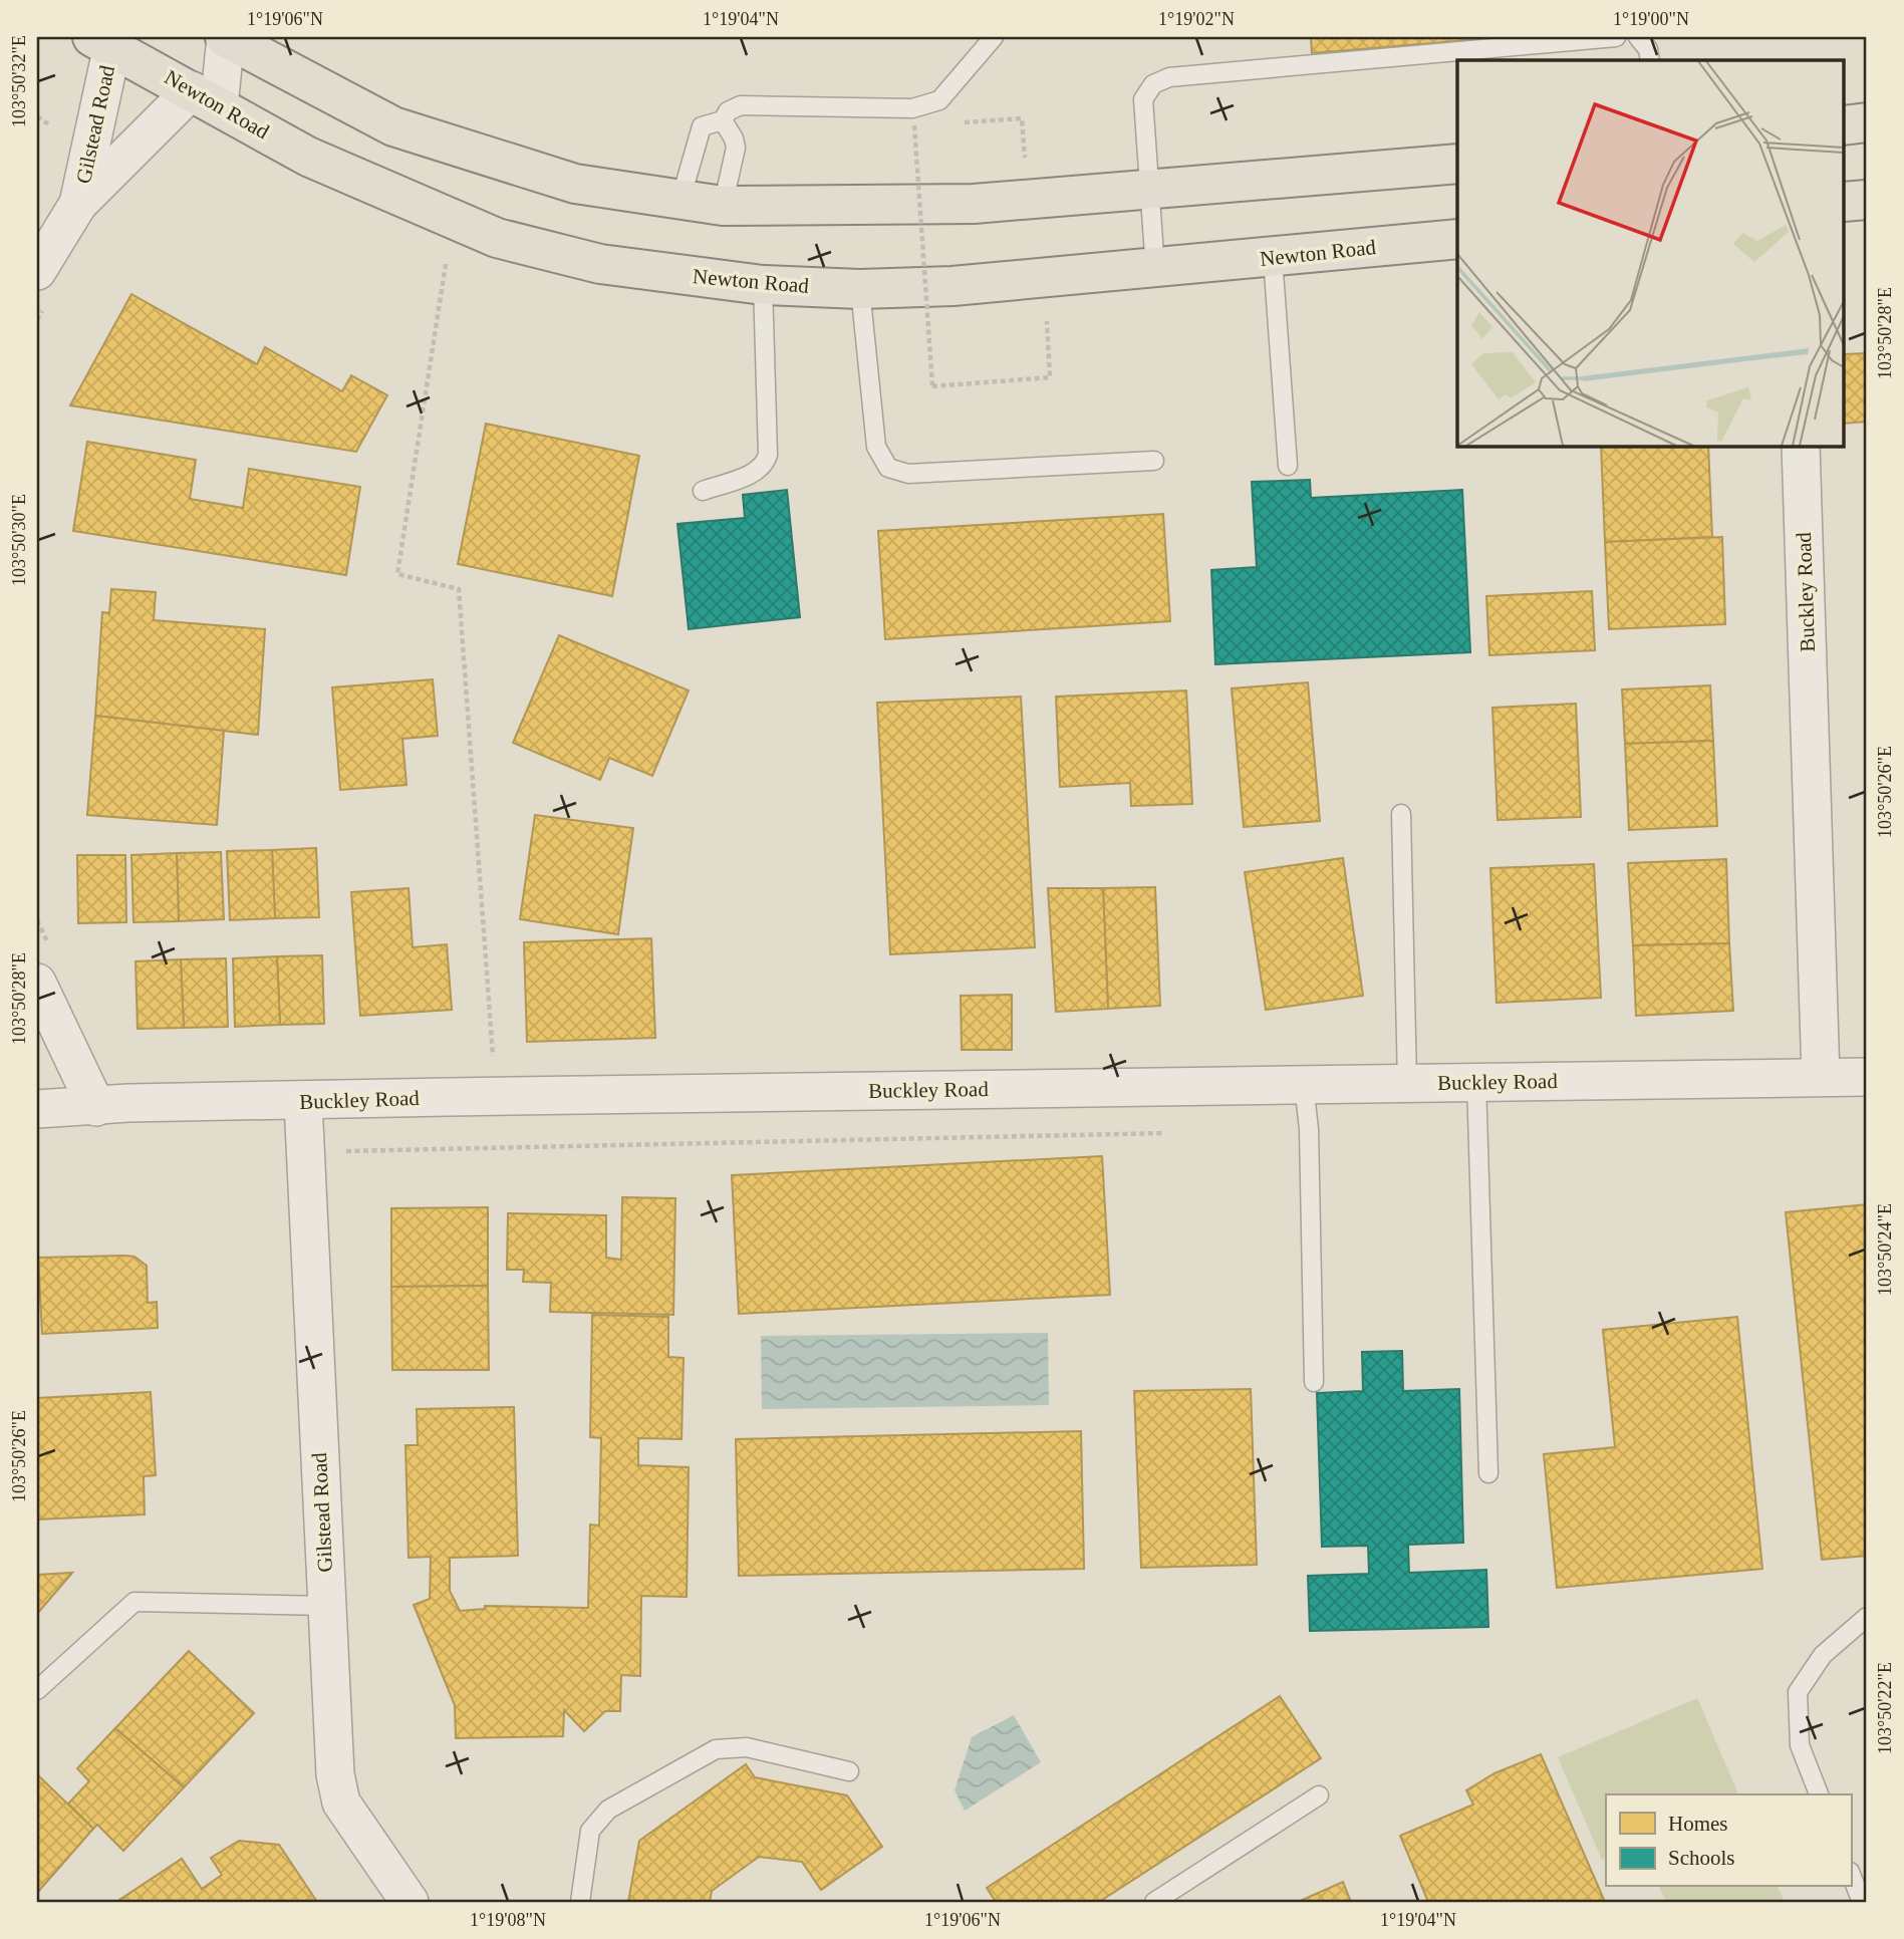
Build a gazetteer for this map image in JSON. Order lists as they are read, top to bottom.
{
  "streets": {
    "main road": ["Newton Road"],
    "street": ["Gilstead Road", "Buckley Road"]
  },
  "crossings": [
    ["Newton Road", "Gilstead Road"],
    ["Gilstead Road", "Buckley Road"]
  ],
  "legend": ["Homes", "Schools"],
  "coordinates": [
    "1°19'06\"N",
    "1°19'04\"N",
    "1°19'02\"N",
    "1°19'00\"N",
    "103°50'32\"E",
    "103°50'28\"E",
    "103°50'30\"E",
    "103°50'26\"E",
    "103°50'24\"E",
    "103°50'22\"E",
    "1°19'08\"N"
  ]
}
